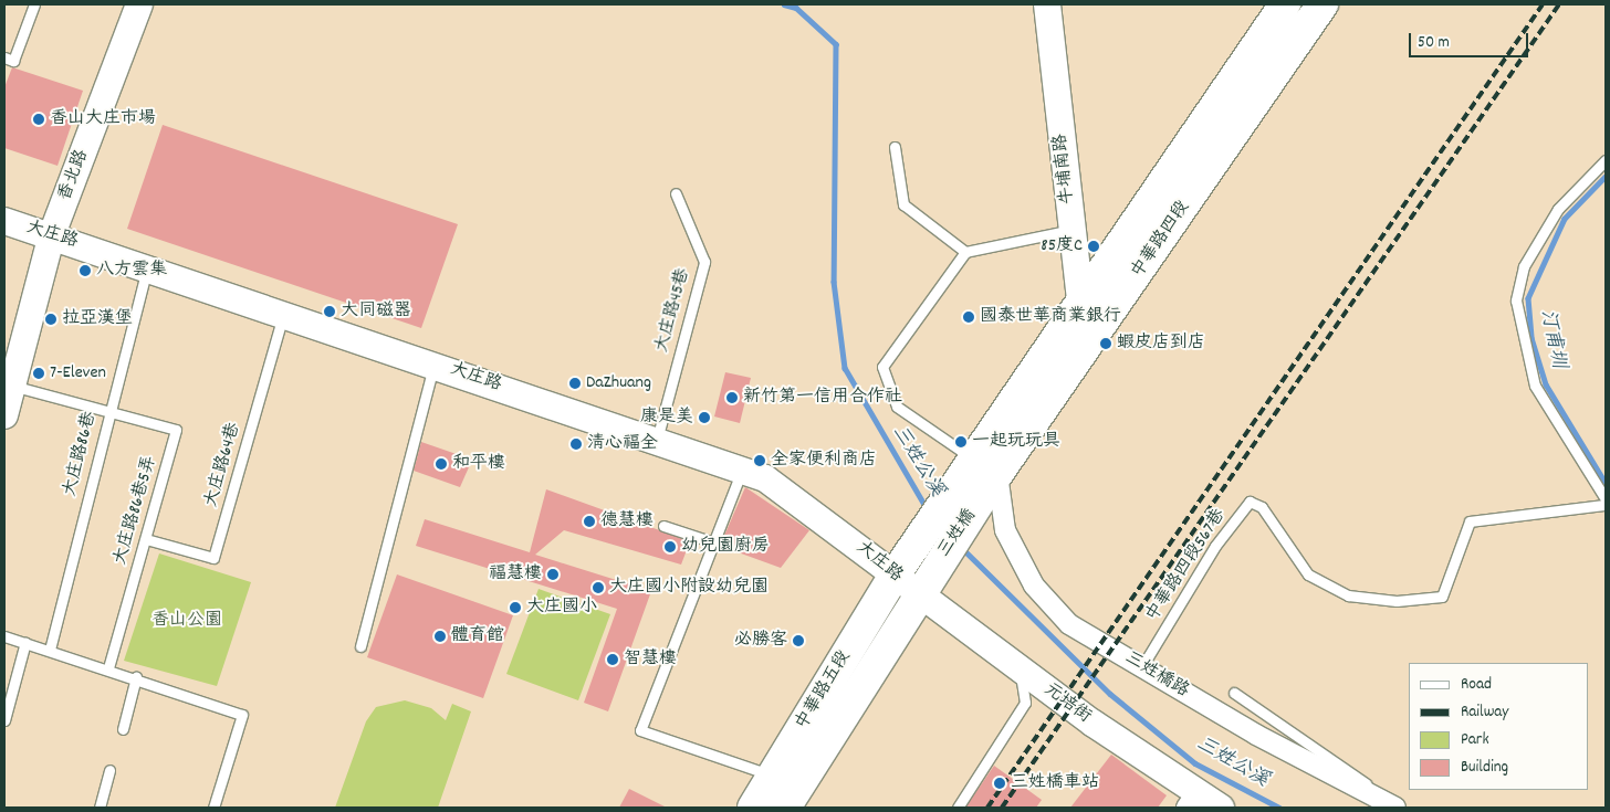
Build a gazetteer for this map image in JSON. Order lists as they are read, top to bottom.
{
  "streets": {
    "main road": ["中華路四段", "三姓橋", "中華路五段"],
    "street": [
      "牛埔南路",
      "香北路",
      "大庄路",
      "三姓橋路",
      "元培街"
    ],
    "lane": [
      "大庄路45巷",
      "大庄路86巷",
      "大庄路64巷",
      "大庄路86巷5弄",
      "中華路四段567巷"
    ]
  },
  "crossings": [
    ["牛埔南路", "中華路四段"],
    ["香北路", "大庄路"],
    ["大庄路", "大庄路45巷"],
    ["大庄路", "大庄路86巷"],
    ["大庄路", "大庄路64巷"],
    ["大庄路", "三姓橋"],
    ["大庄路", "中華路五段"],
    ["大庄路", "元培街"],
    ["中華路四段", "三姓橋"],
    ["中華路四段", "三姓橋路"],
    ["大庄路86巷", "大庄路86巷5弄"],
    ["大庄路64巷", "大庄路86巷5弄"],
    ["三姓橋", "三姓橋路"],
    ["三姓橋", "中華路五段"],
    ["三姓橋", "元培街"],
    ["中華路四段567巷", "三姓橋路"],
    ["中華路五段", "元培街"]
  ],
  "water": ["汀甫圳", "三姓公溪"],
  "parks": ["香山公園"],
  "places": [
    "香山大庄市場",
    "85度C",
    "八方雲集",
    "大同磁器",
    "國泰世華商業銀行",
    "拉亞漢堡",
    "蝦皮店到店",
    "7-Eleven",
    "DaZhuang",
    "新竹第一信用合作社",
    "康是美",
    "一起玩玩具",
    "清心福全",
    "全家便利商店",
    "和平樓",
    "德慧樓",
    "幼兒園廚房",
    "福慧樓",
    "大庄國小附設幼兒園",
    "大庄國小",
    "體育館",
    "必勝客",
    "智慧樓",
    "三姓橋車站"
  ],
  "legend": [
    "Road",
    "Railway",
    "Park",
    "Building"
  ],
  "scale_bar": "50 m"
}
